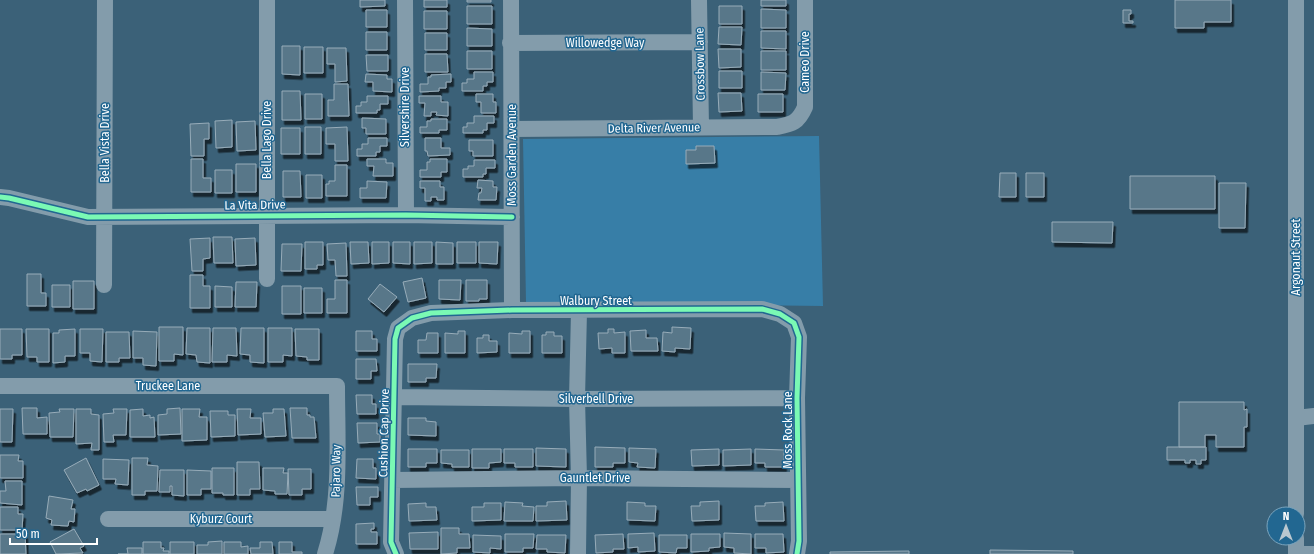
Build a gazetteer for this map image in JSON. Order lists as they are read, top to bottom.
{
  "streets": {
    "street": [
      "Willowedge Way",
      "Cameo Drive",
      "Crossbow Lane",
      "Silvershire Drive",
      "Delta River Avenue",
      "Bella Lago Drive",
      "Bella Vista Drive",
      "Moss Garden Avenue",
      "La Vita Drive",
      "Argonaut Street",
      "Walbury Street",
      "Truckee Lane",
      "Silverbell Drive",
      "Moss Rock Lane",
      "Cushion Cap Drive",
      "Pajaro Way",
      "Gauntlet Drive",
      "Kyburz Court"
    ]
  },
  "crossings": [
    ["Willowedge Way", "Crossbow Lane"],
    ["Willowedge Way", "Moss Garden Avenue"],
    ["Cameo Drive", "Delta River Avenue"],
    ["Crossbow Lane", "Delta River Avenue"],
    ["Silvershire Drive", "La Vita Drive"],
    ["Delta River Avenue", "Moss Garden Avenue"],
    ["Bella Lago Drive", "La Vita Drive"],
    ["Bella Vista Drive", "La Vita Drive"],
    ["Moss Garden Avenue", "La Vita Drive"],
    ["Moss Garden Avenue", "Walbury Street"],
    ["Walbury Street", "Moss Rock Lane"],
    ["Walbury Street", "Cushion Cap Drive"],
    ["Truckee Lane", "Pajaro Way"],
    ["Silverbell Drive", "Moss Rock Lane"],
    ["Silverbell Drive", "Cushion Cap Drive"],
    ["Moss Rock Lane", "Gauntlet Drive"],
    ["Cushion Cap Drive", "Gauntlet Drive"],
    ["Pajaro Way", "Kyburz Court"]
  ],
  "scale_bar": "50 m",
  "north": "top"
}
